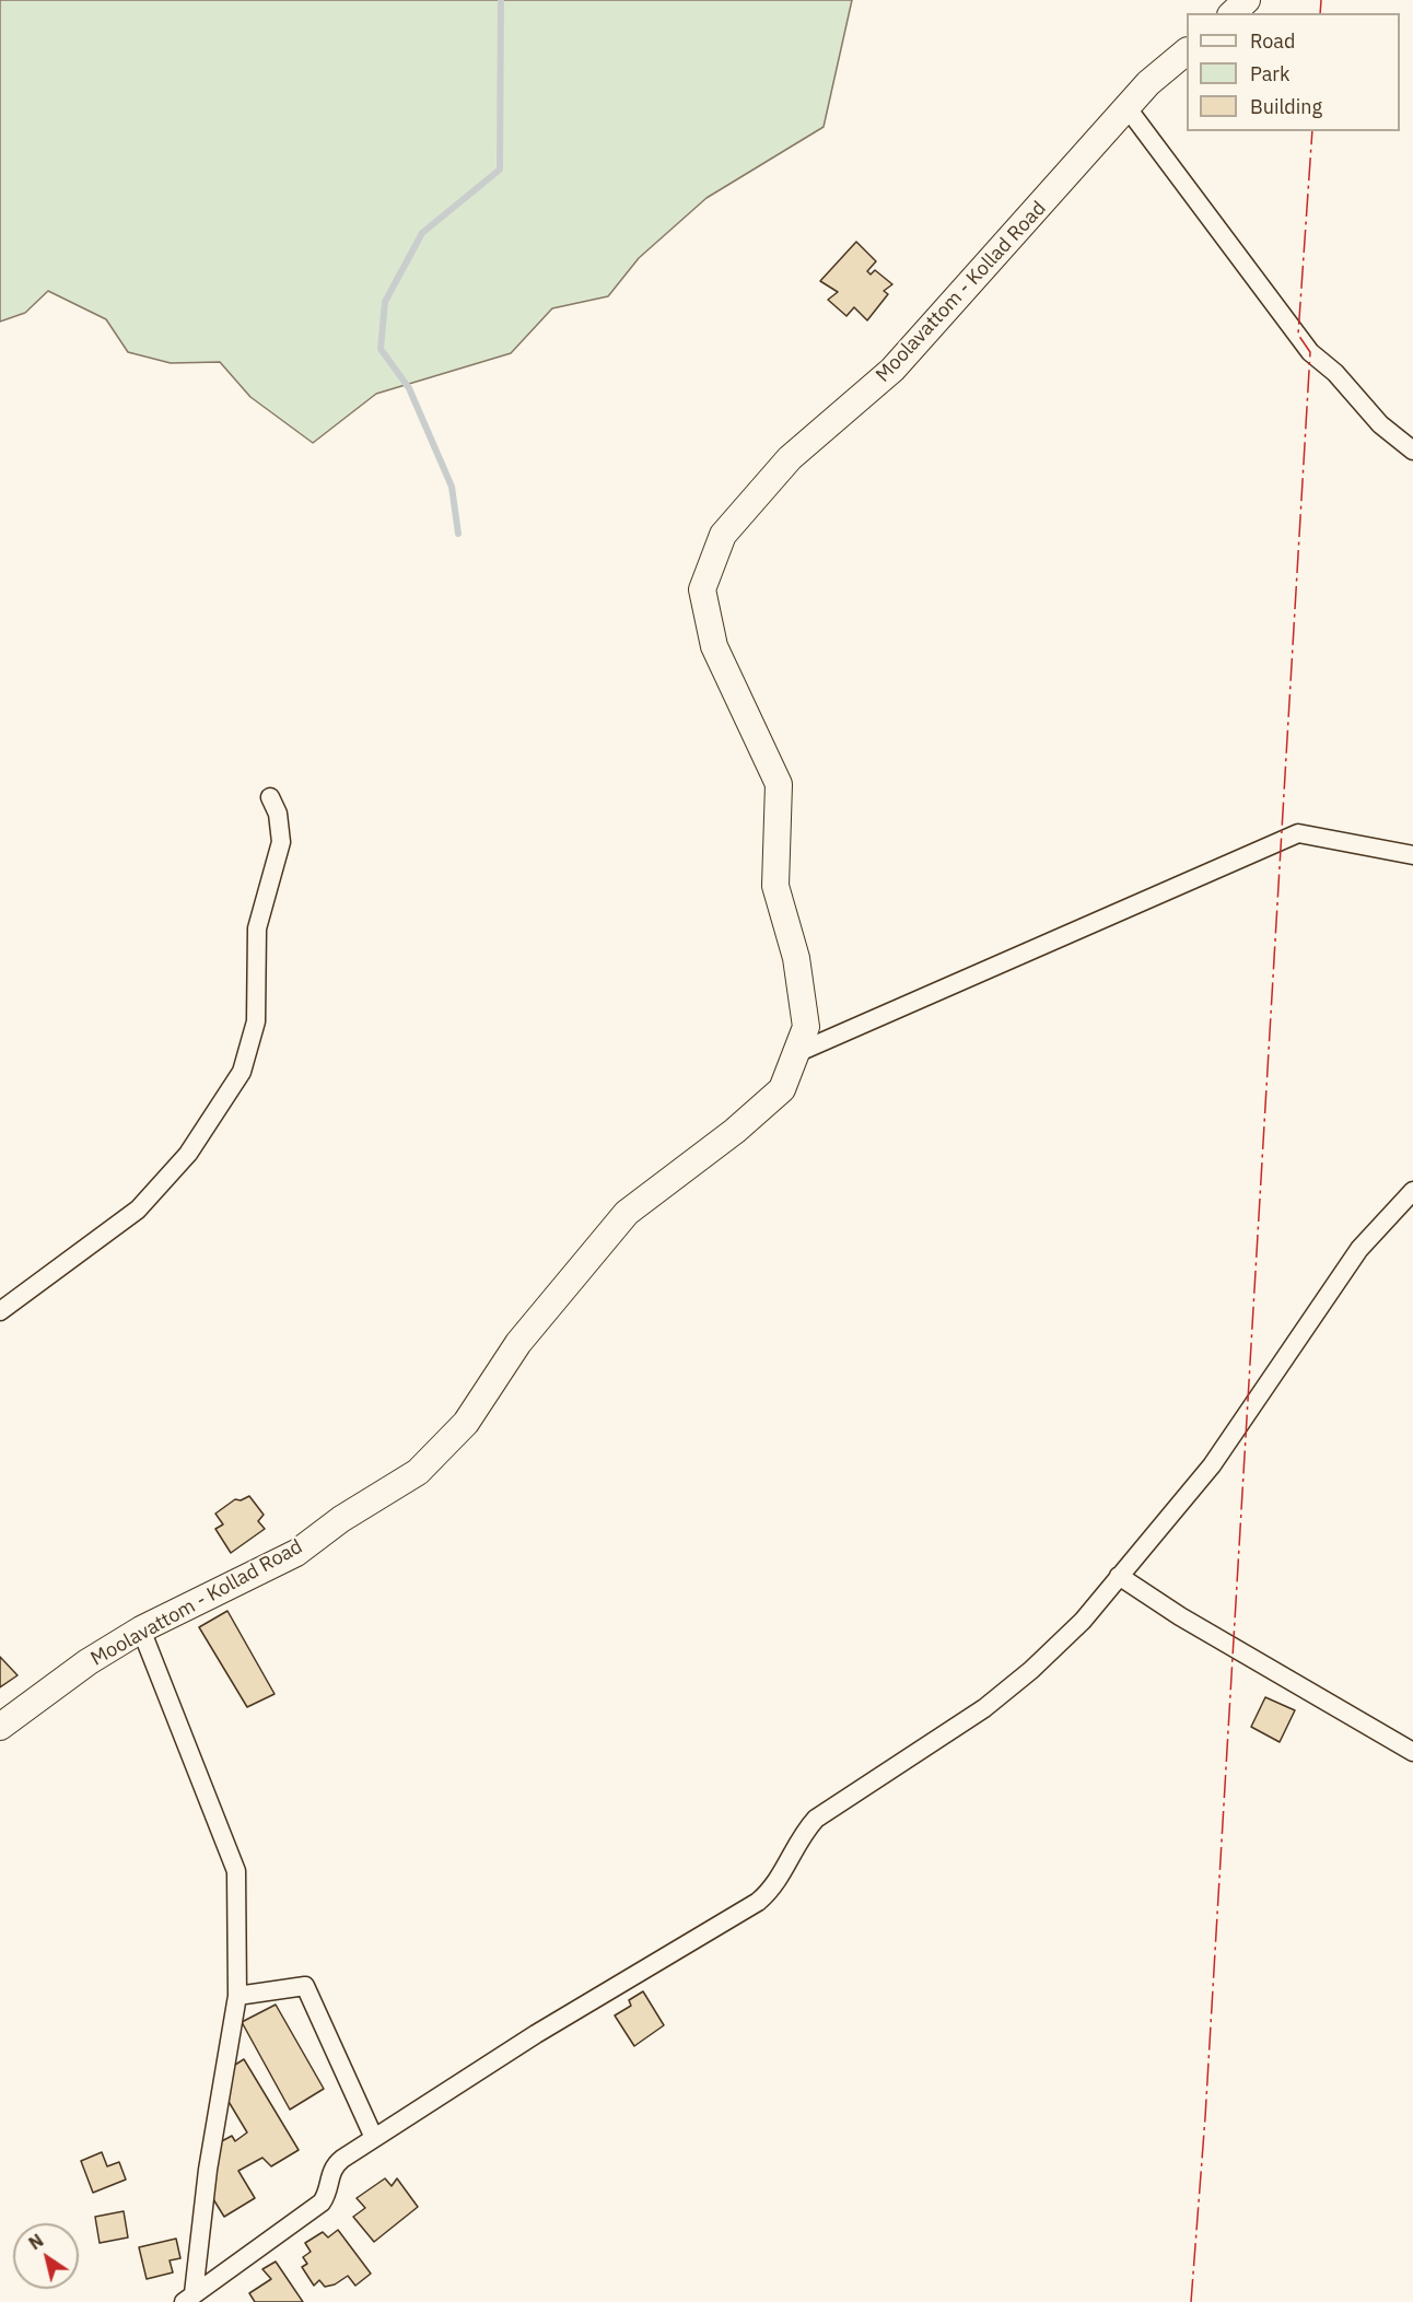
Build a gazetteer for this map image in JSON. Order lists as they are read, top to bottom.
{
  "streets": {
    "main road": ["Moolavattom - Kollad Road"]
  },
  "legend": ["Road", "Park", "Building"],
  "north": "top left"
}
